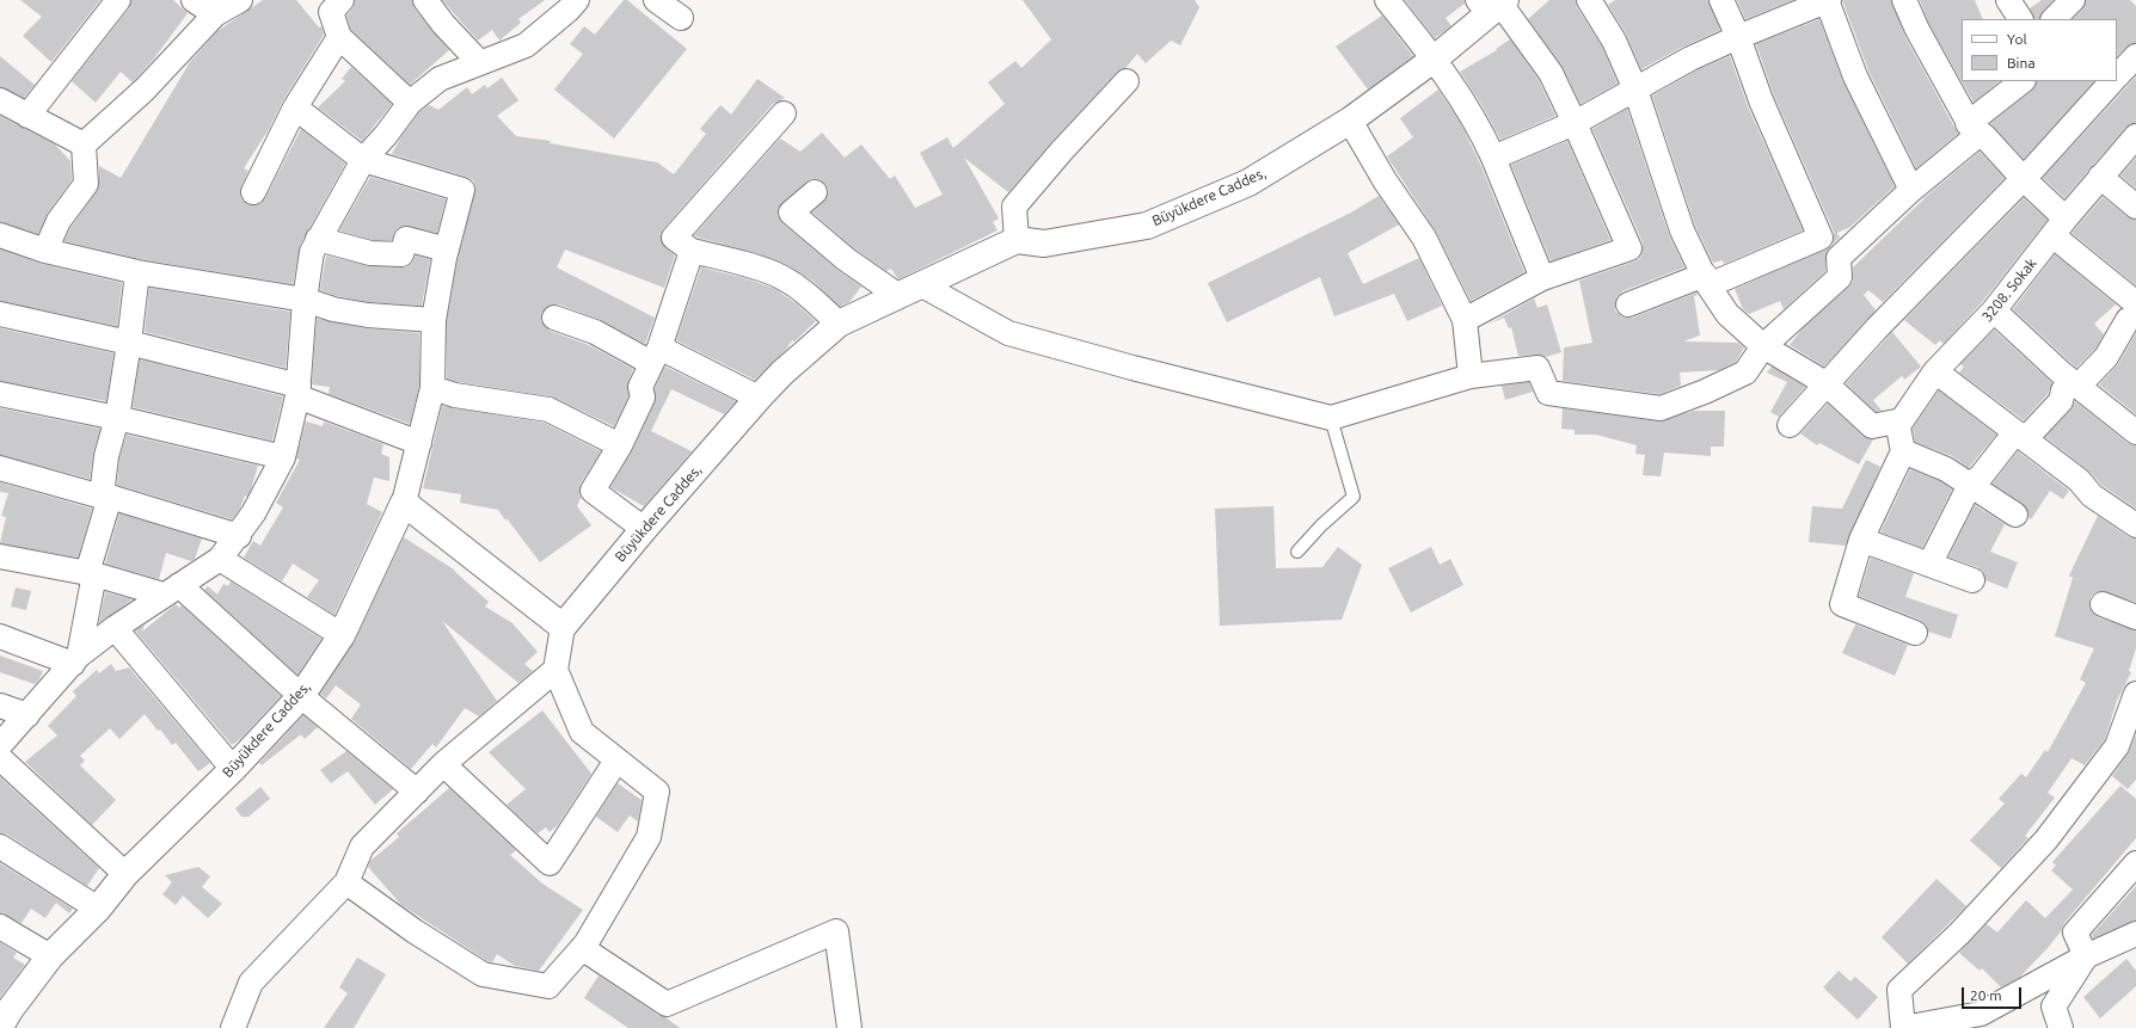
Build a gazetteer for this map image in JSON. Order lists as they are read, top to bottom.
{
  "streets": {
    "street": ["Büyükdere Caddes,", "3208. Sokak"]
  },
  "legend": ["Yol", "Bina"],
  "scale_bar": "20 m"
}
